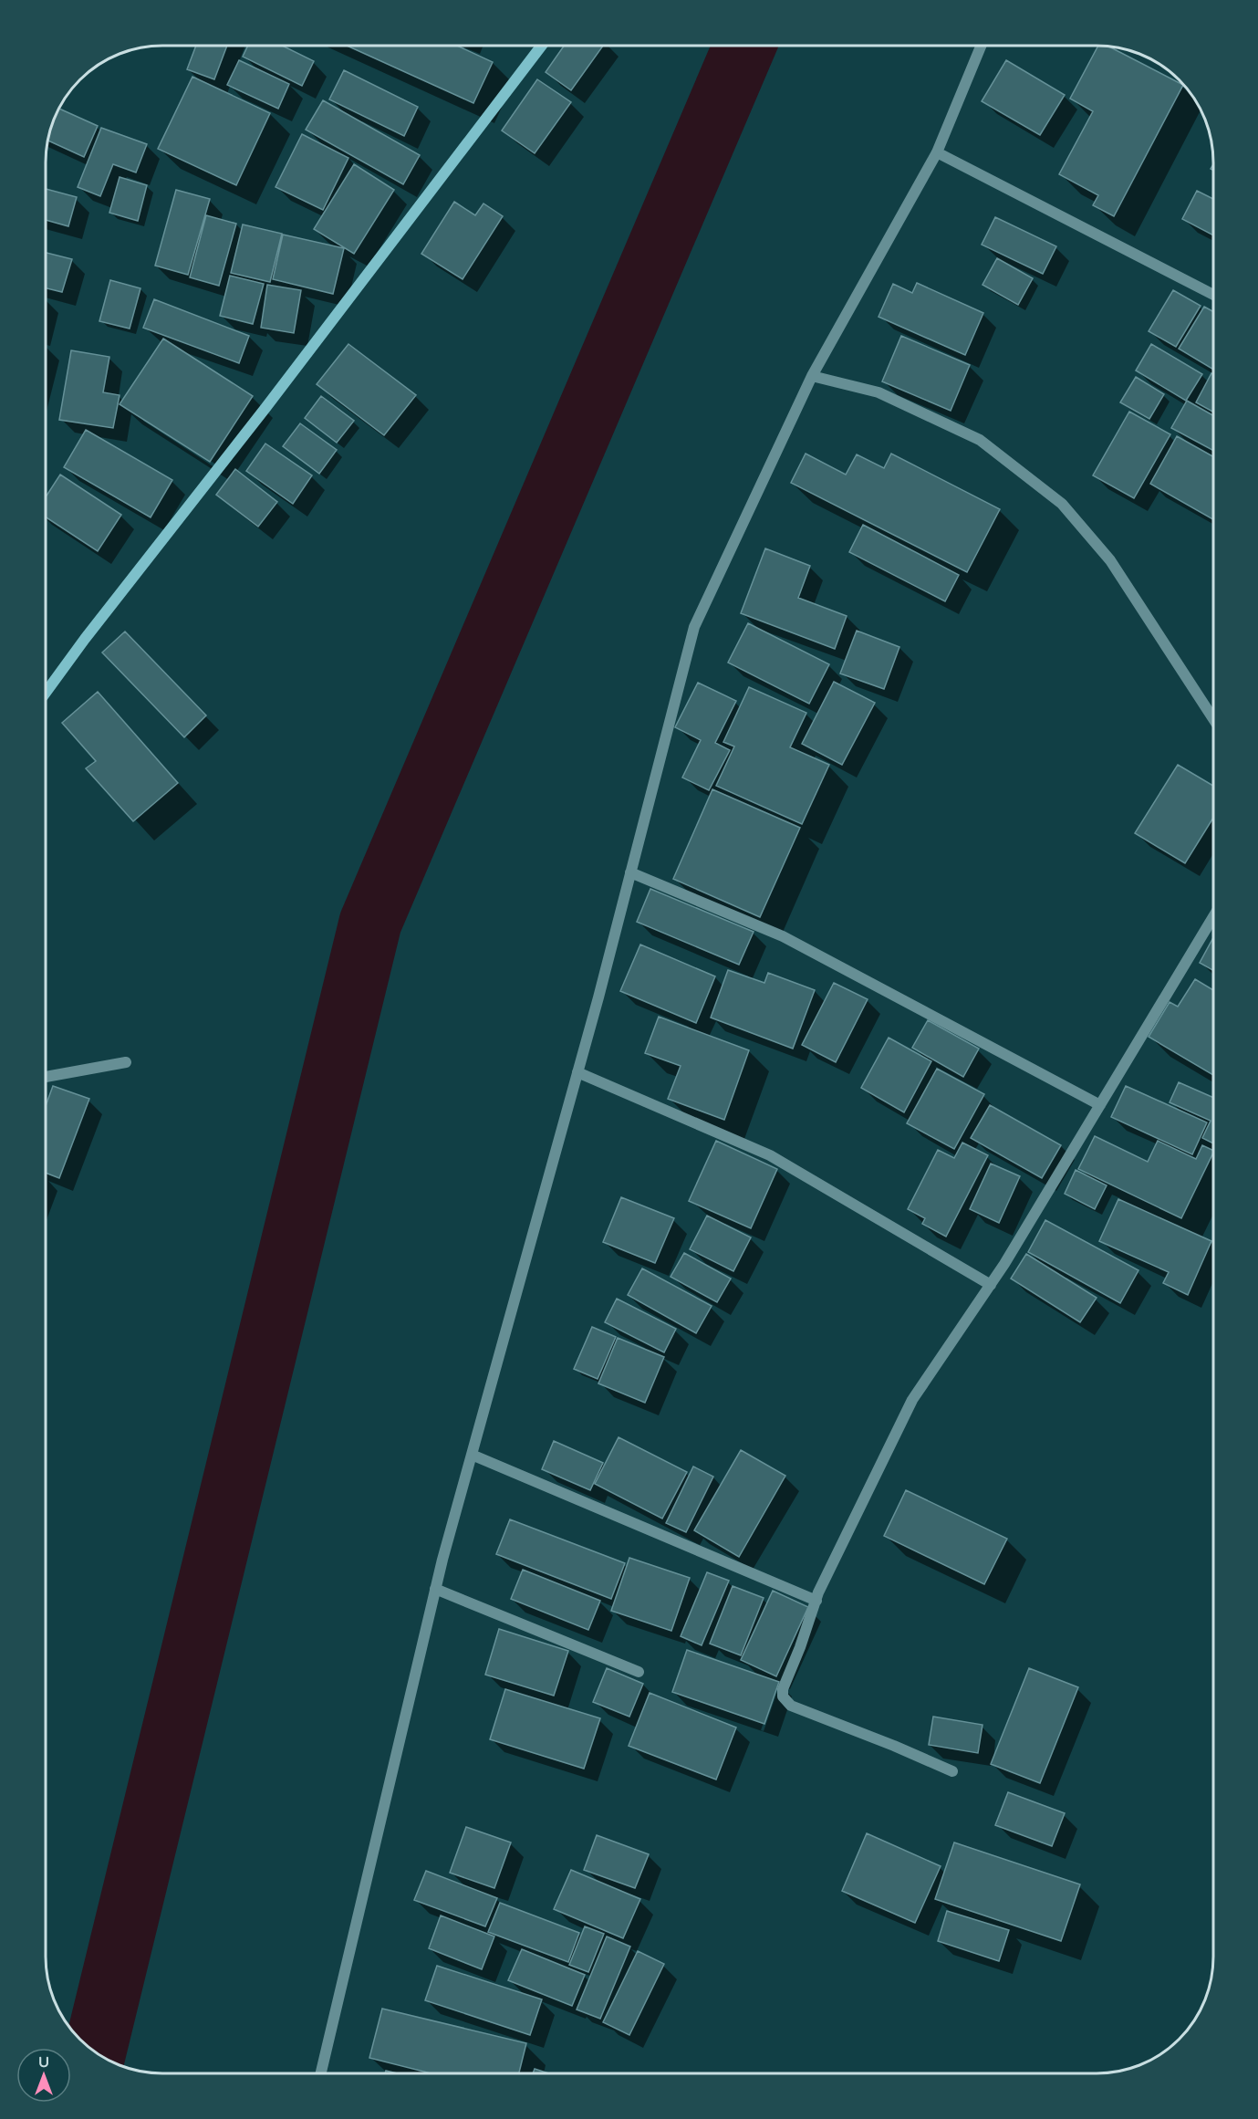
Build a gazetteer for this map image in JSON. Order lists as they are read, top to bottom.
{
  "north": "top"
}
